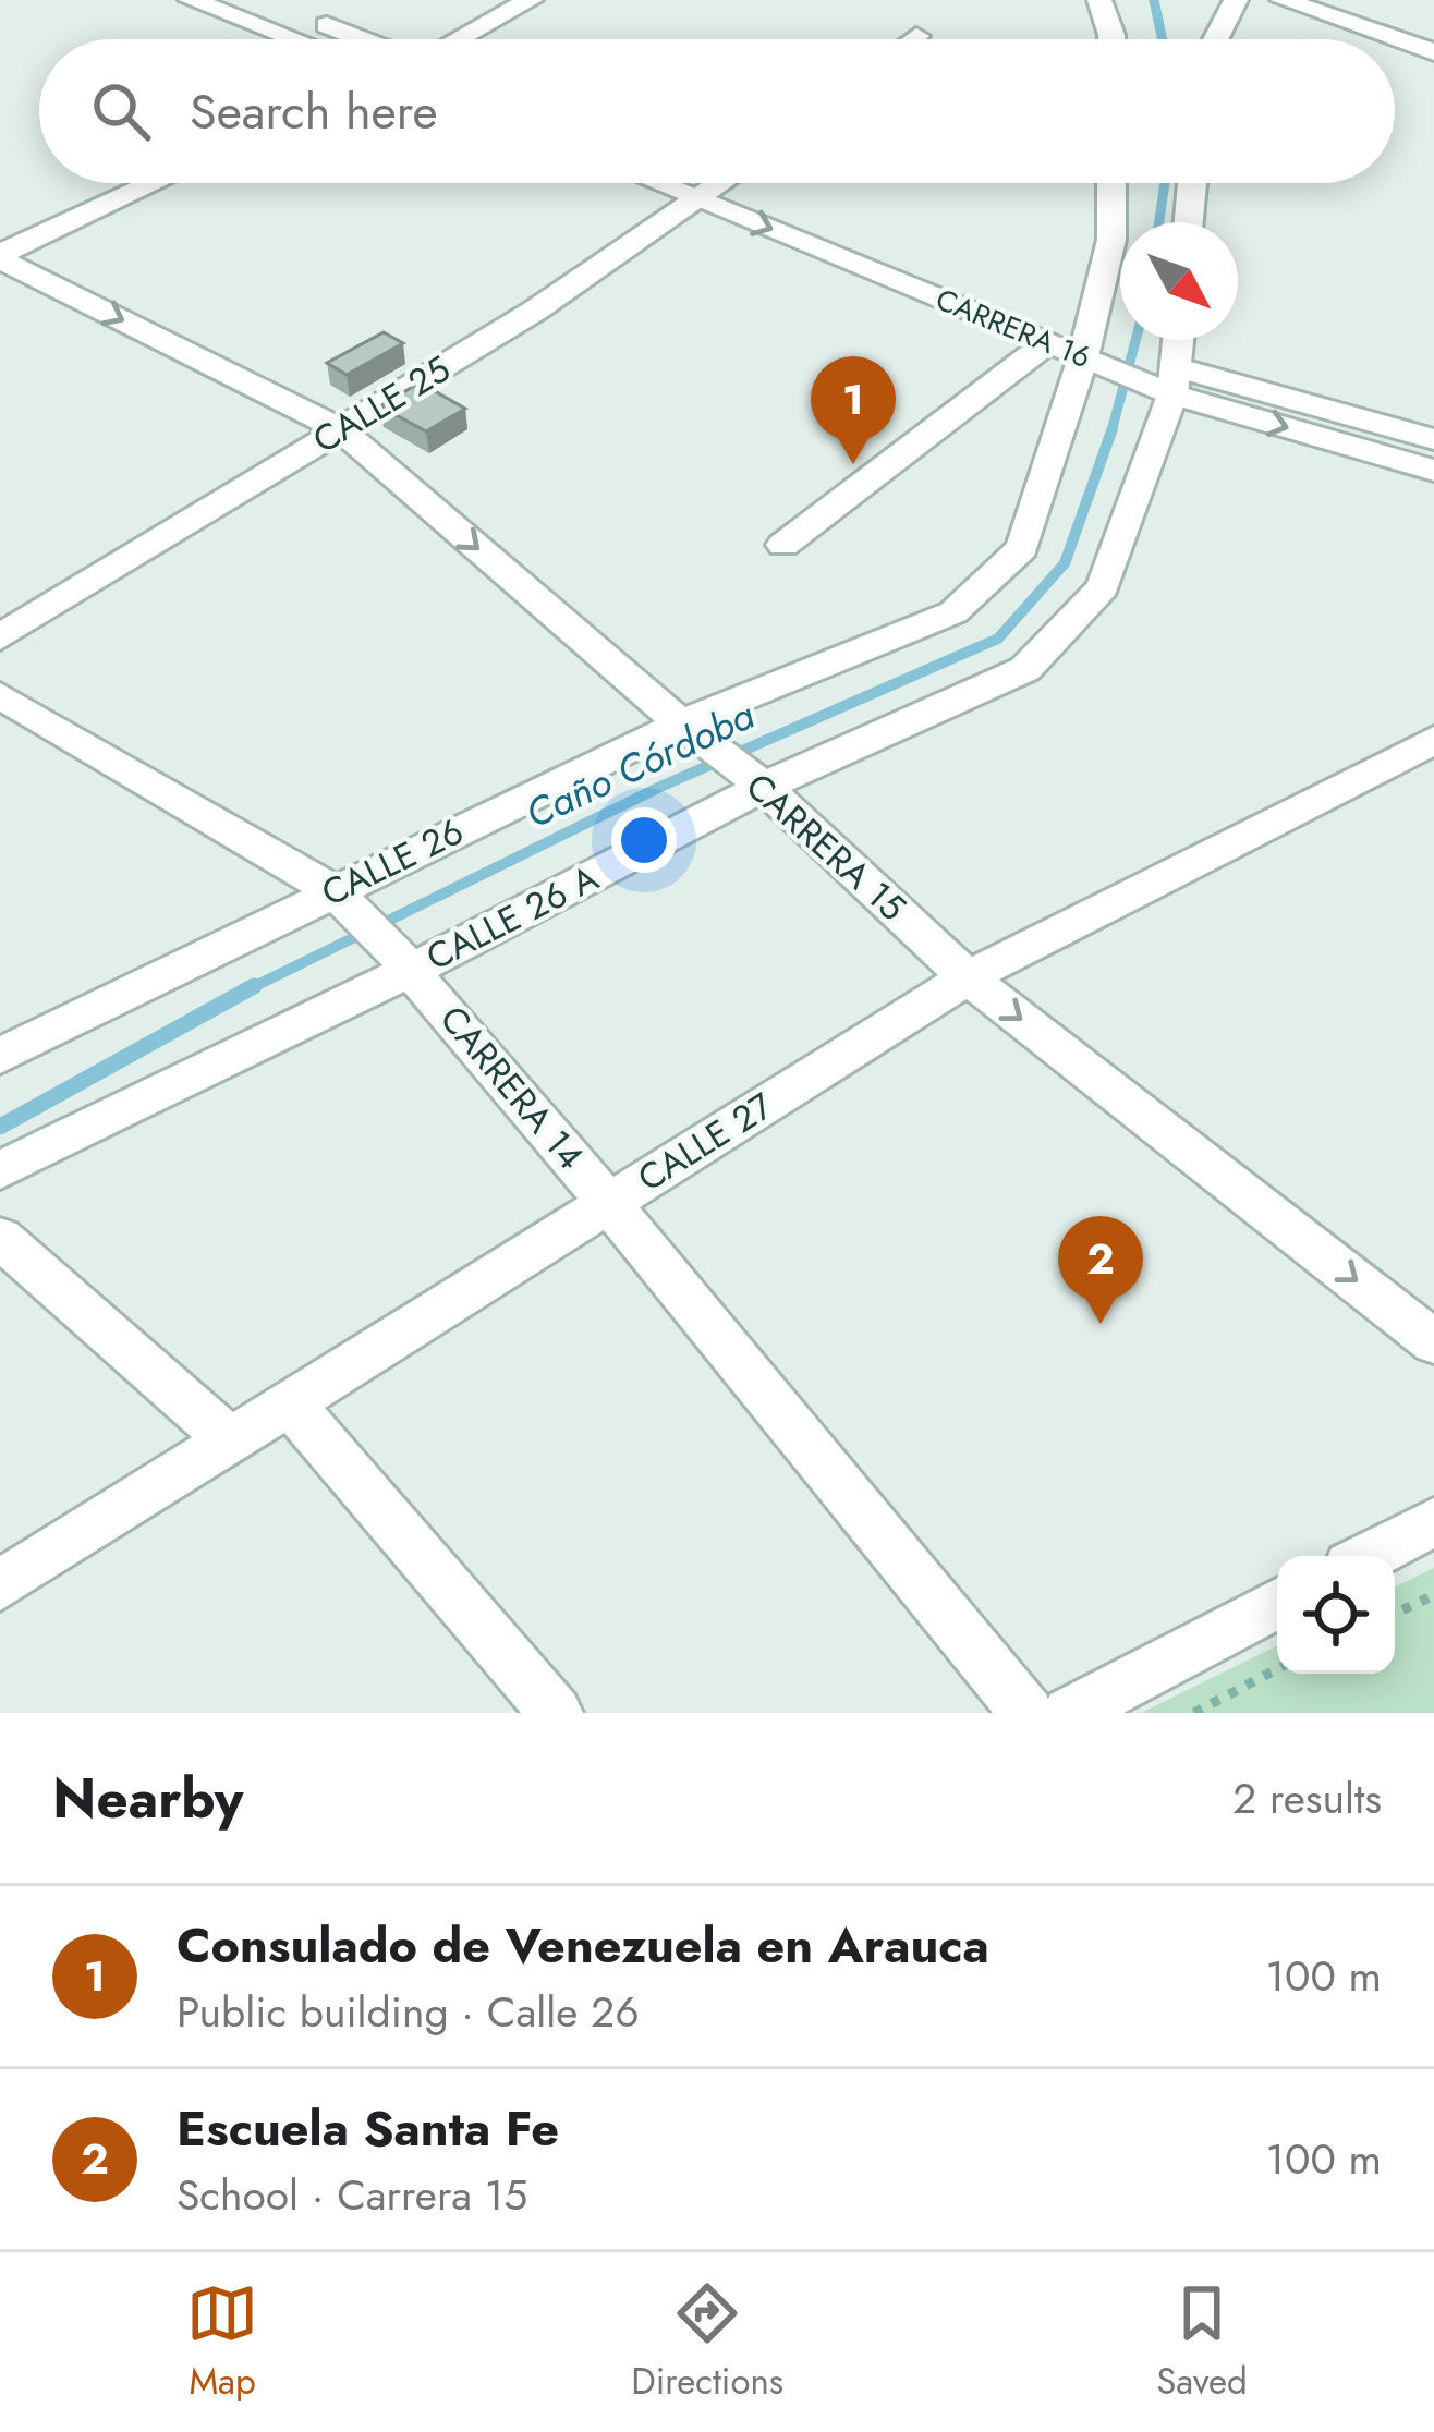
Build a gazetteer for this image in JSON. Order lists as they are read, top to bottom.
{
  "streets": {
    "street": [
      "CARRERA 16",
      "CALLE 25",
      "CARRERA 15",
      "CALLE 26",
      "CALLE 26 A",
      "CARRERA 14",
      "CALLE 27"
    ]
  },
  "crossings": [
    ["CARRERA 16", "CALLE 25"],
    ["CARRERA 16", "CALLE 26"],
    ["CARRERA 16", "CALLE 26 A"],
    ["CALLE 25", "CARRERA 15"],
    ["CARRERA 15", "CALLE 26"],
    ["CARRERA 15", "CALLE 26 A"],
    ["CARRERA 15", "CALLE 27"],
    ["CALLE 26", "CARRERA 14"],
    ["CALLE 26 A", "CARRERA 14"],
    ["CARRERA 14", "CALLE 27"]
  ],
  "one_way": ["CARRERA 15"],
  "water": ["Caño Córdoba"],
  "north": "bottom right",
  "page": {
    "search": "Search here",
    "pins": ["1", "2"],
    "heading": ["Nearby", "2 results"],
    "list": [
      {
        "mark": "1",
        "name": "Consulado de Venezuela en Arauca",
        "note": "Public building · Calle 26",
        "value": "100 m"
      },
      {
        "mark": "2",
        "name": "Escuela Santa Fe",
        "note": "School · Carrera 15",
        "value": "100 m"
      }
    ],
    "nav": ["Map", "Directions", "Saved"]
  }
}
